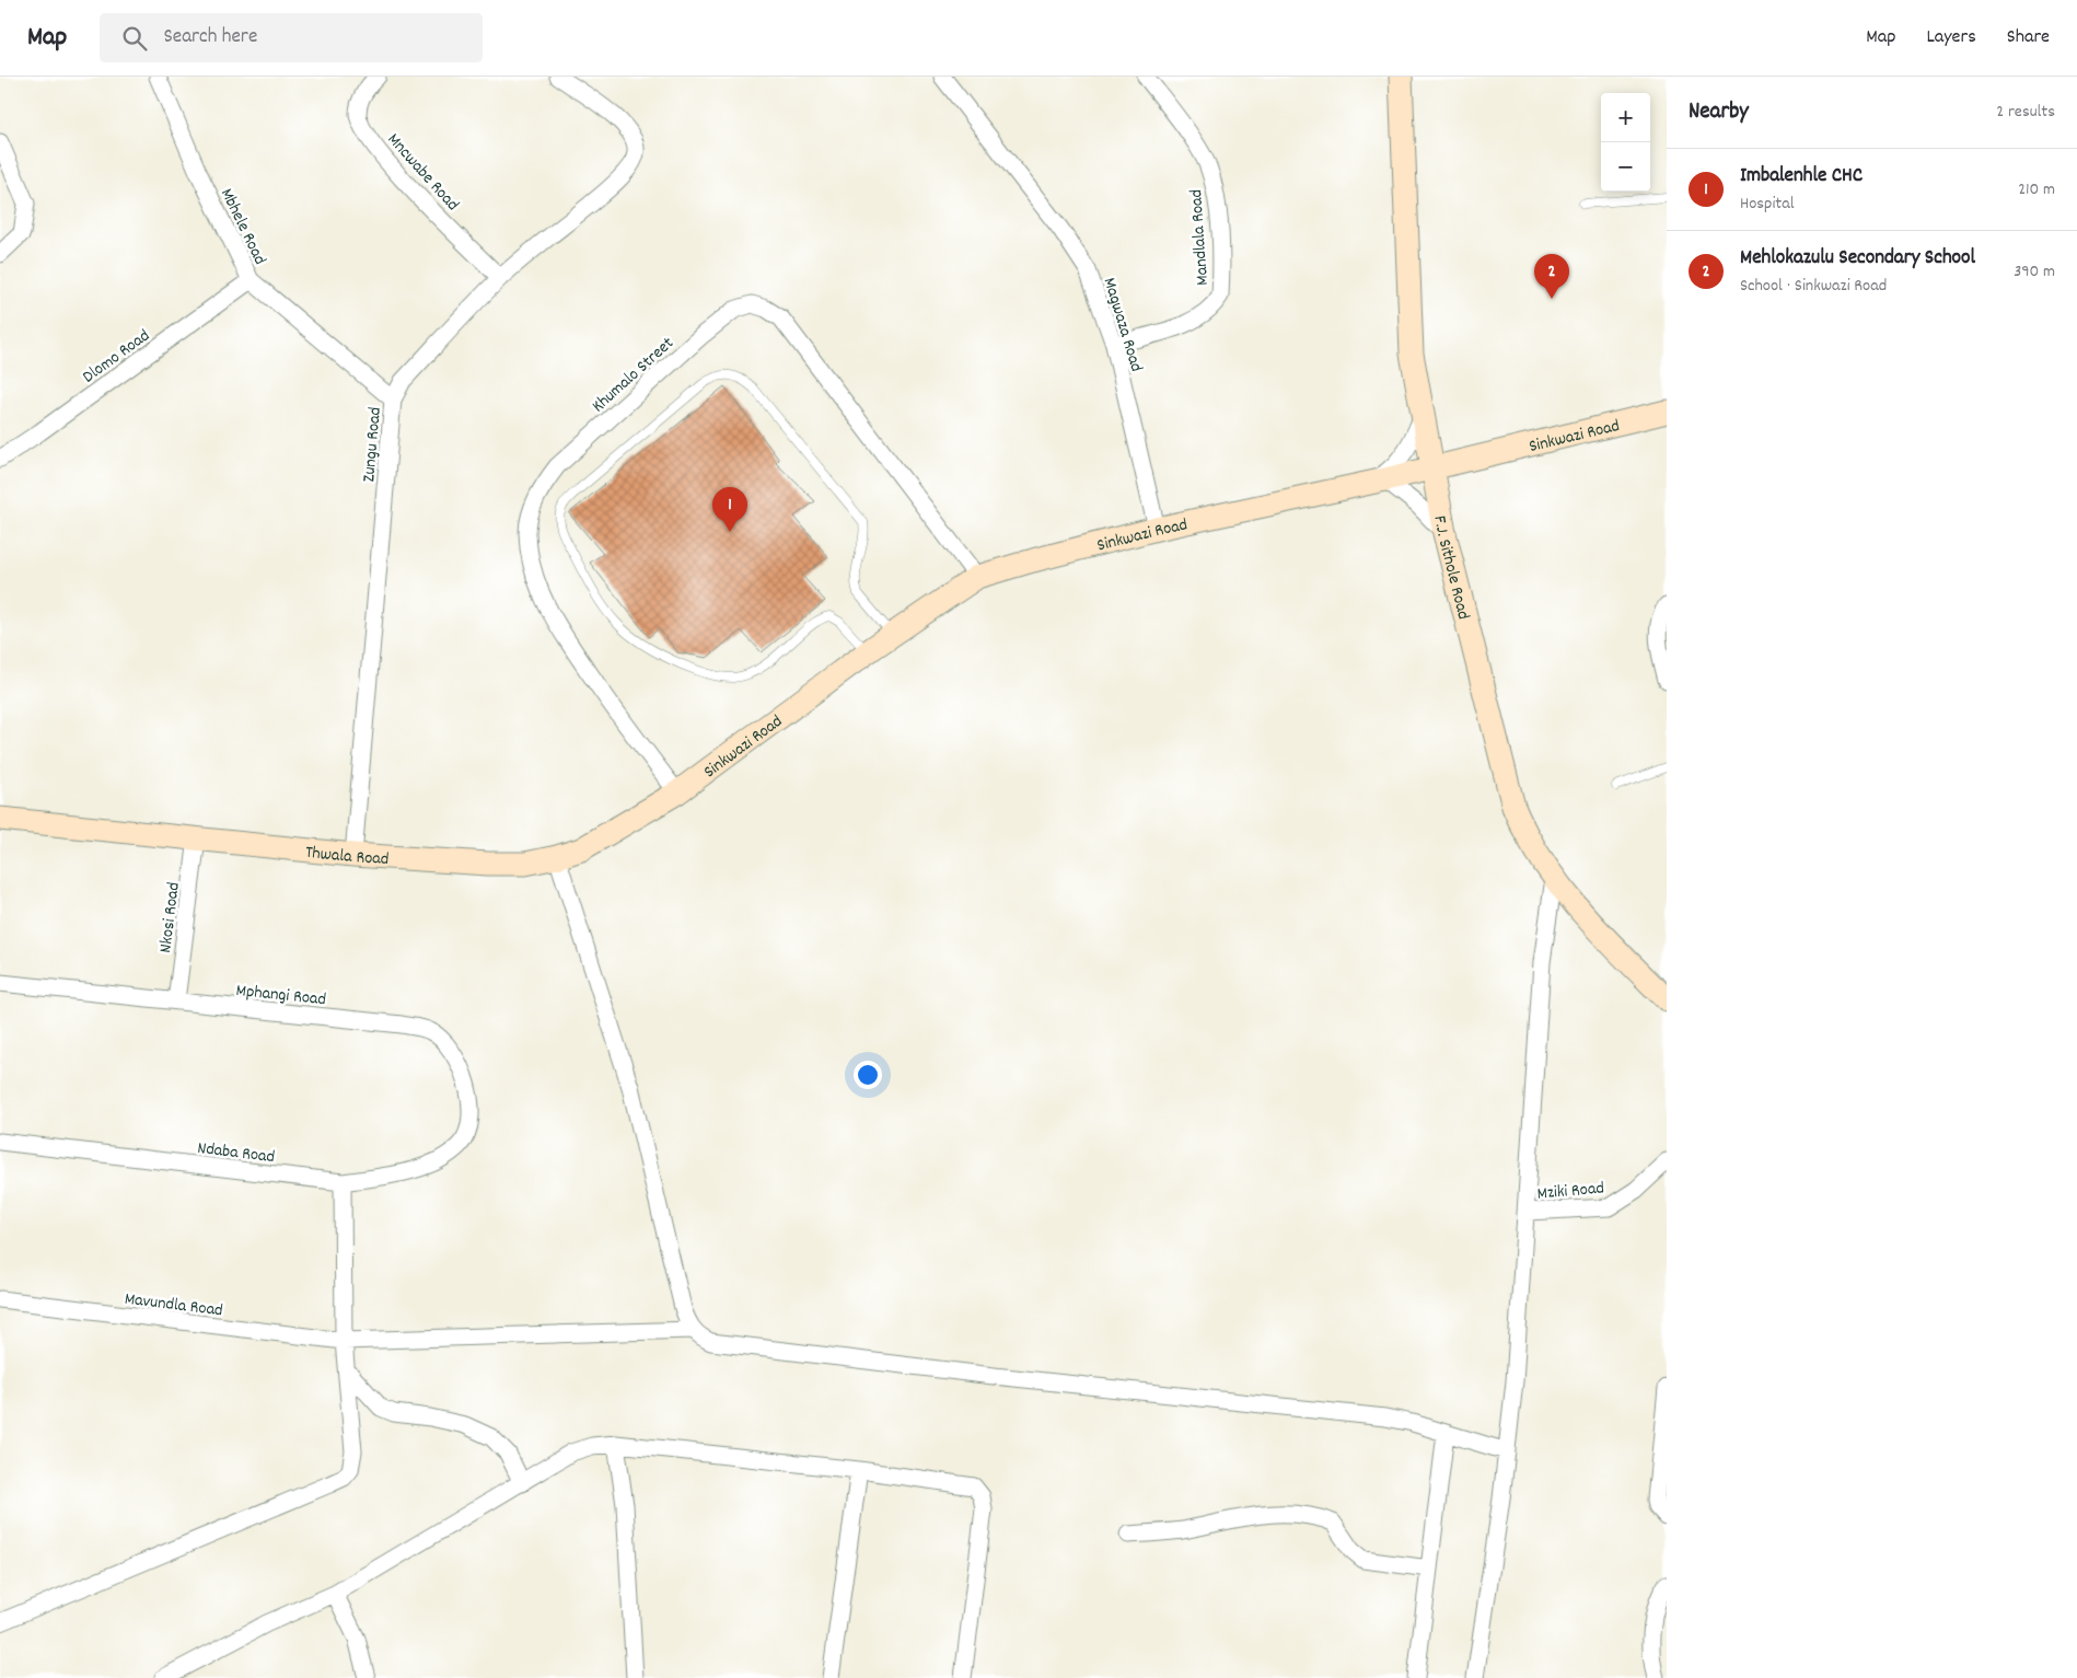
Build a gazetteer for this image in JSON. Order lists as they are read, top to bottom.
{
  "streets": {
    "street": [
      "Mncwabe Road",
      "Mbhele Road",
      "Mandlala Road",
      "Magwaza Road",
      "Dlomo Road",
      "Khumalo Street",
      "Sinkwazi Road",
      "Zungu Road",
      "F.J. Sithole Road",
      "Thwala Road",
      "Nkosi Road",
      "Mphangi Road",
      "Ndaba Road",
      "Mziki Road",
      "Mavundla Road"
    ]
  },
  "crossings": [
    ["Mncwabe Road", "Zungu Road"],
    ["Mbhele Road", "Dlomo Road"],
    ["Mbhele Road", "Zungu Road"],
    ["Mandlala Road", "Magwaza Road"],
    ["Magwaza Road", "Sinkwazi Road"],
    ["Khumalo Street", "Sinkwazi Road"],
    ["Khumalo Street", "Thwala Road"],
    ["Sinkwazi Road", "F.J. Sithole Road"],
    ["Sinkwazi Road", "Thwala Road"],
    ["Zungu Road", "Thwala Road"],
    ["Thwala Road", "Nkosi Road"],
    ["Nkosi Road", "Mphangi Road"],
    ["Mphangi Road", "Ndaba Road"]
  ],
  "page": {
    "header": "Map",
    "search": "Search here",
    "nav": ["Map", "Layers", "Share"],
    "heading": ["Nearby", "2 results"],
    "map_buttons": ["+", "−"],
    "list": [
      {
        "mark": "1",
        "name": "Imbalenhle CHC",
        "note": "Hospital",
        "value": "210 m"
      },
      {
        "mark": "2",
        "name": "Mehlokazulu Secondary School",
        "note": "School · Sinkwazi Road",
        "value": "390 m"
      }
    ],
    "pins": ["2", "1"]
  }
}
